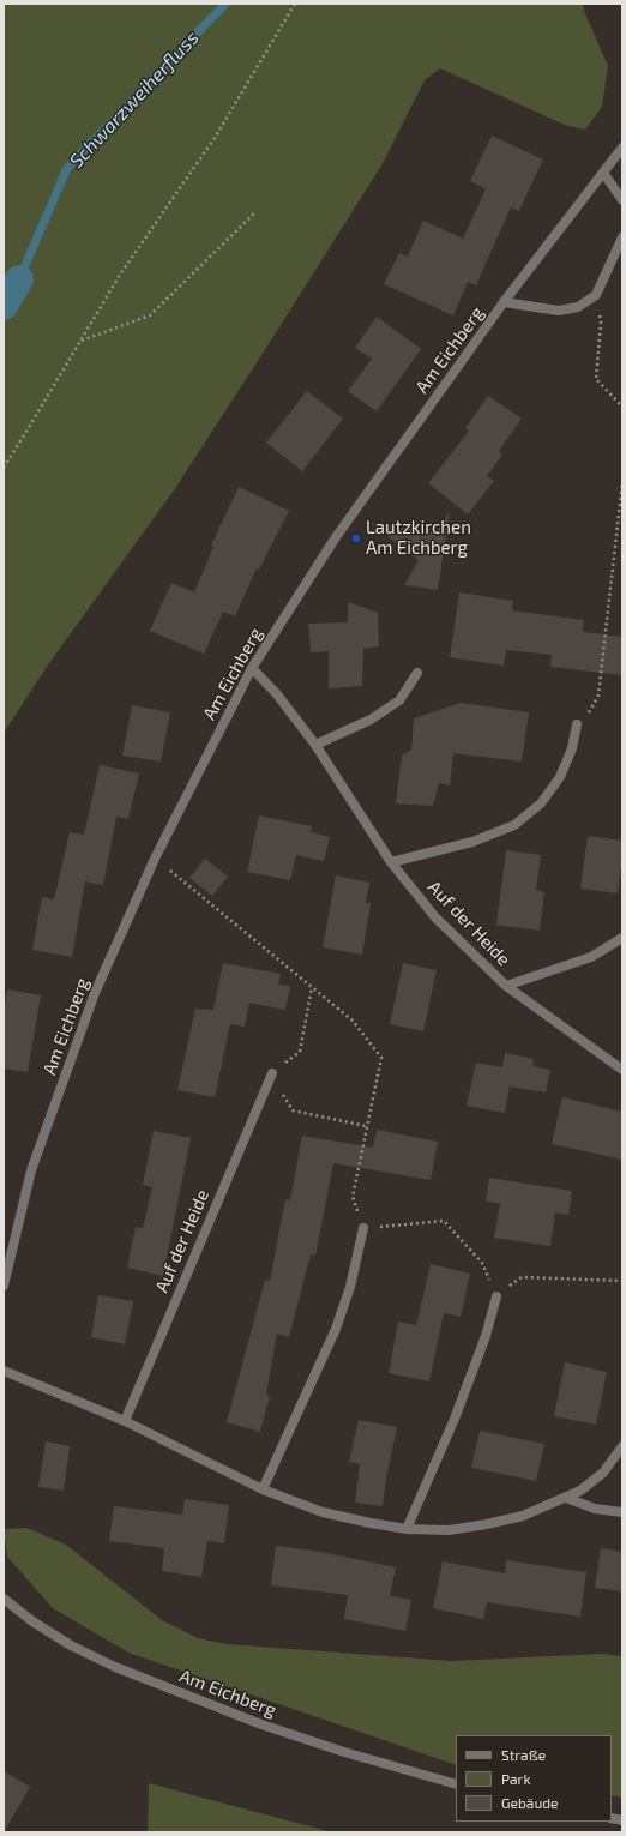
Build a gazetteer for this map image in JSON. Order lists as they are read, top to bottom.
{
  "streets": {
    "street": ["Am Eichberg", "Auf der Heide"]
  },
  "crossings": [
    ["Am Eichberg", "Auf der Heide"]
  ],
  "water": ["Schwarzweiherfluss"],
  "places": ["Lautzkirchen Am Eichberg"],
  "legend": ["Straße", "Park", "Gebäude"]
}
